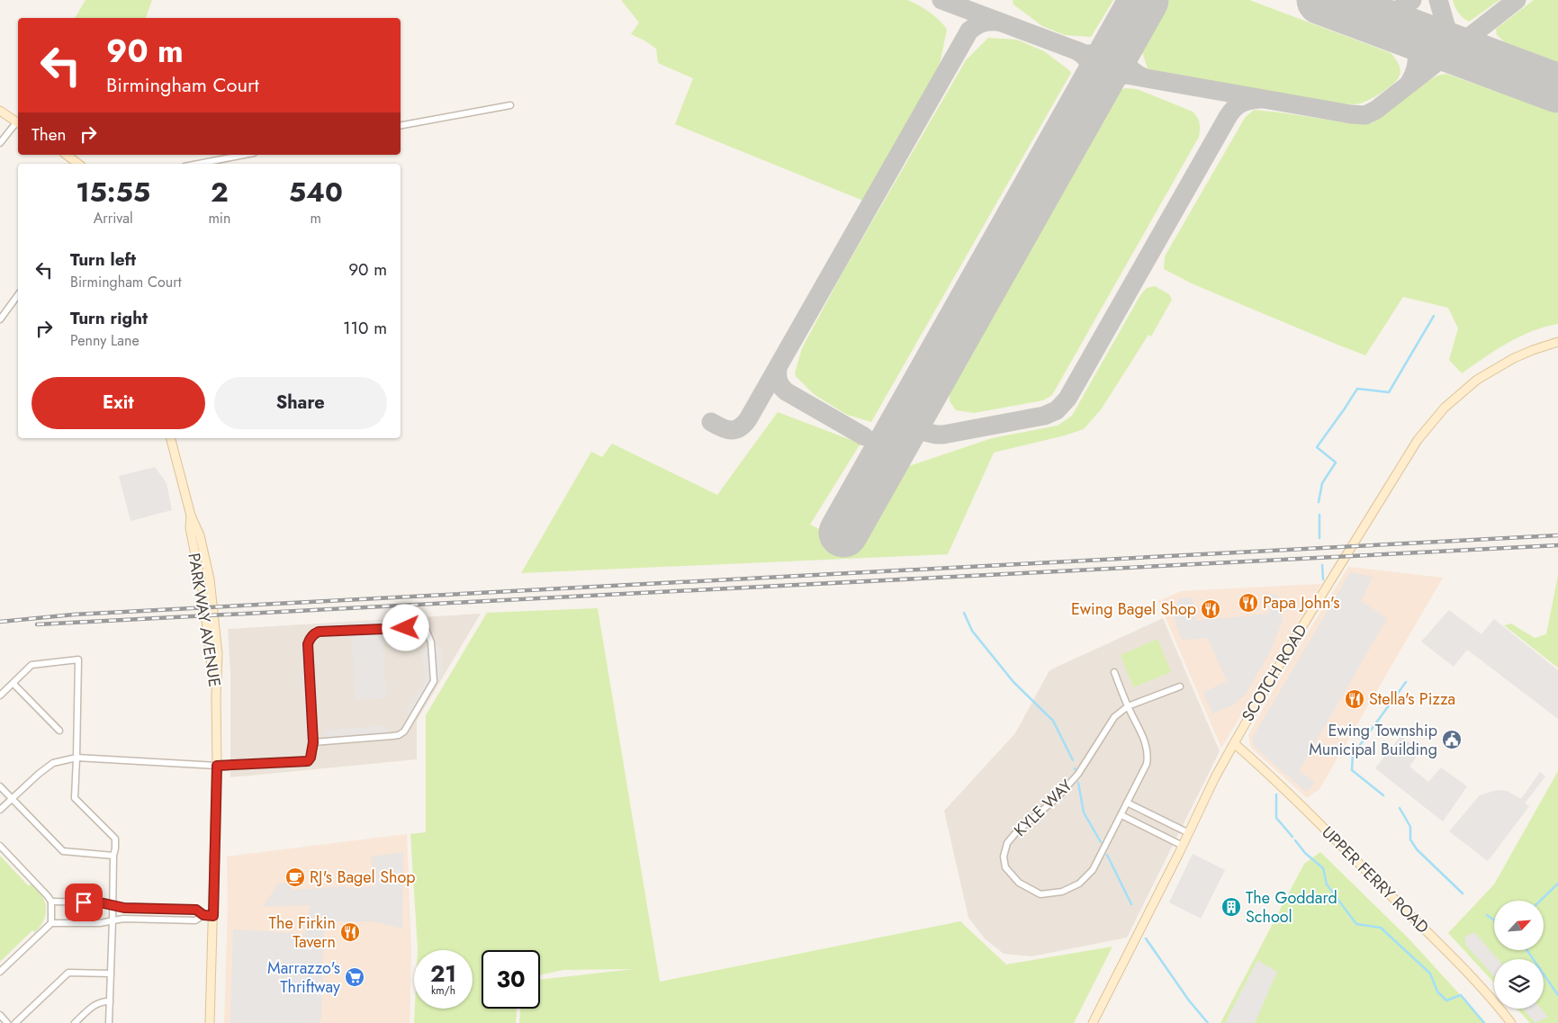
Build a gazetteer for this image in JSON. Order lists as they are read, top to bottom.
{
  "streets": {
    "main road": ["PARKWAY AVENUE", "SCOTCH ROAD", "UPPER FERRY ROAD"],
    "street": ["KYLE WAY"]
  },
  "crossings": [
    ["SCOTCH ROAD", "UPPER FERRY ROAD"]
  ],
  "places": {
    "restaurant": [
      "Papa John's",
      "Ewing Bagel Shop",
      "Stella's Pizza",
      "The Firkin Tavern"
    ],
    "public building": ["Ewing Township Municipal Building"],
    "cafe": ["RJ's Bagel Shop"],
    "building": ["The Goddard School"],
    "supermarket": ["Marrazzo's Thriftway"]
  },
  "north": "top right",
  "page": {
    "turn": ["90 m", "Birmingham Court"],
    "then": "Then",
    "eta": [
      "15:55",
      "Arrival",
      "2",
      "min",
      "540",
      "m"
    ],
    "list": [
      {
        "name": "Turn left",
        "note": "Birmingham Court",
        "value": "90 m"
      },
      {
        "name": "Turn right",
        "note": "Penny Lane",
        "value": "110 m"
      }
    ],
    "buttons": ["Exit", "Share"],
    "speed": "21 km/h",
    "limit": "30"
  }
}
